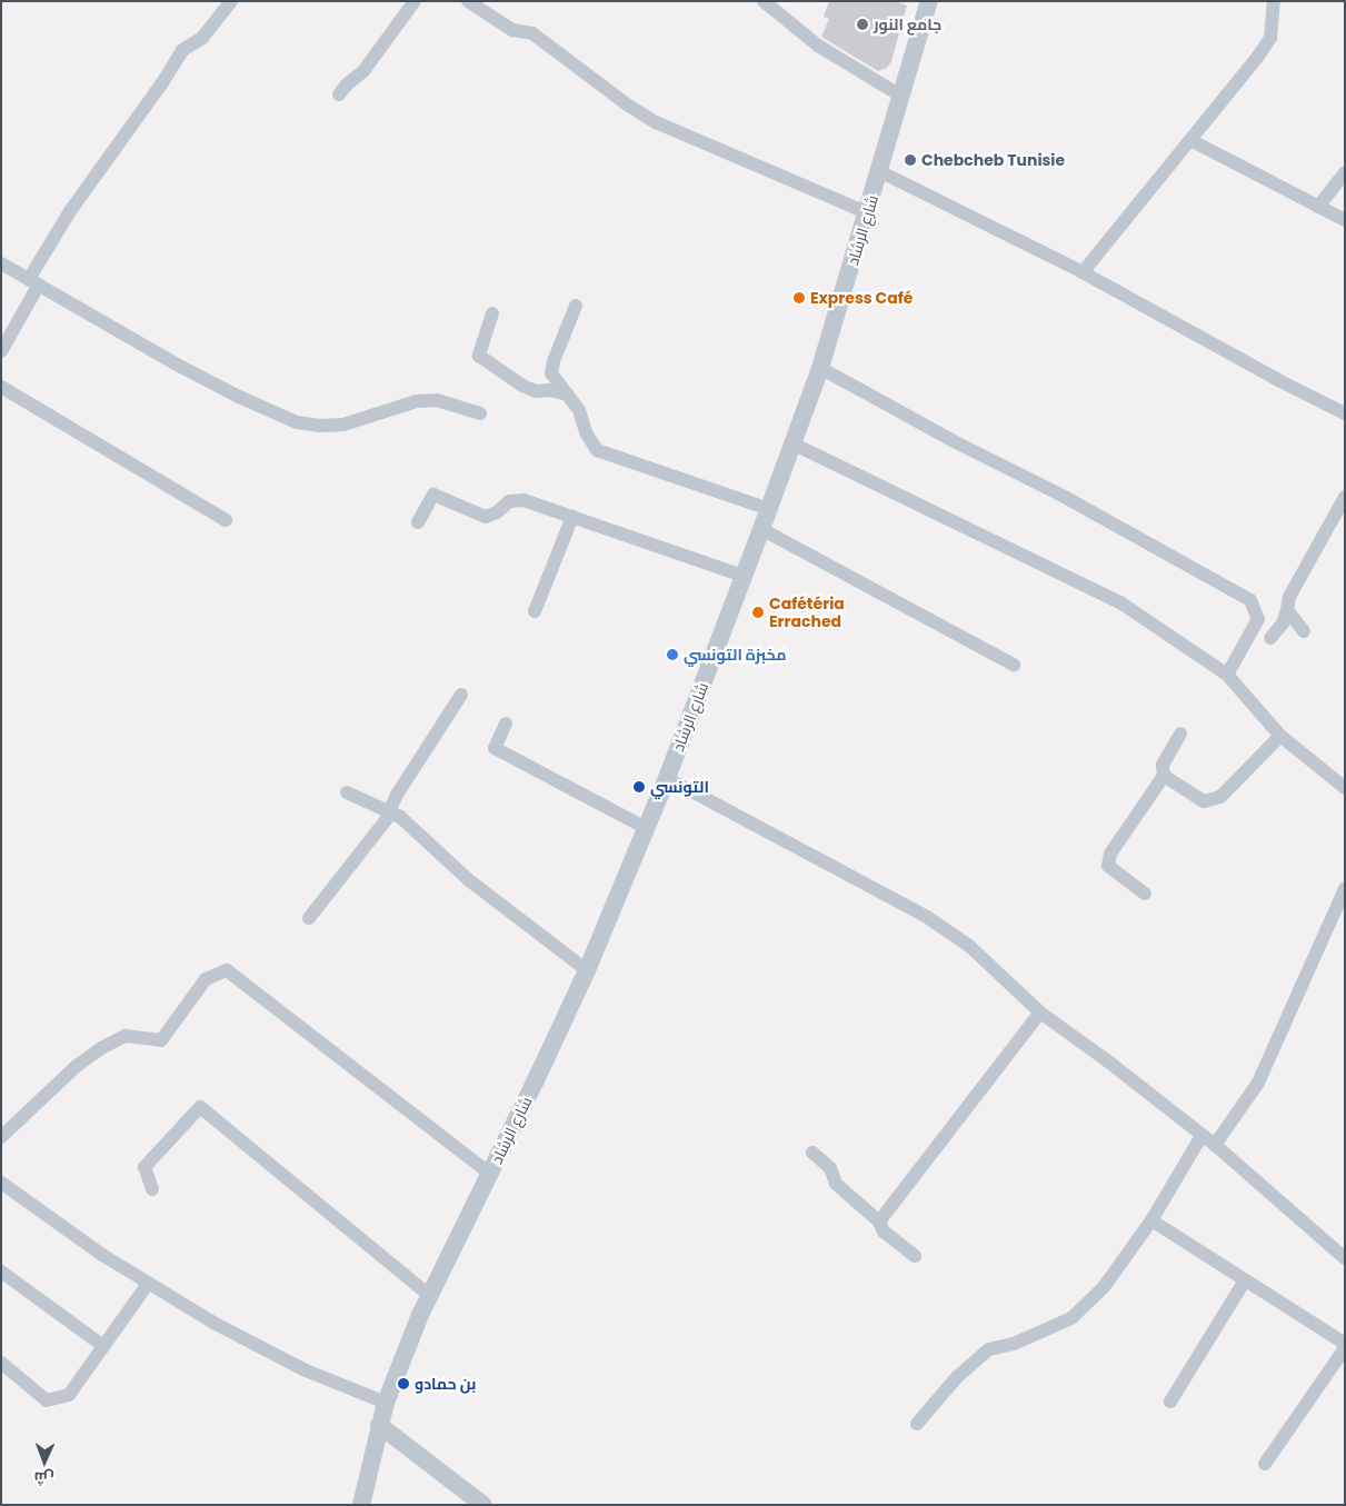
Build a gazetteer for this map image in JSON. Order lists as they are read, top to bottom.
{
  "streets": {
    "street": ["شارع الرشاد"]
  },
  "places": [
    "جامع النور",
    "Chebcheb Tunisie",
    "Express Café",
    "Cafétéria Errached",
    "مخبزة التونسي",
    "التونسي",
    "بن حمادو"
  ],
  "north": "bottom"
}
